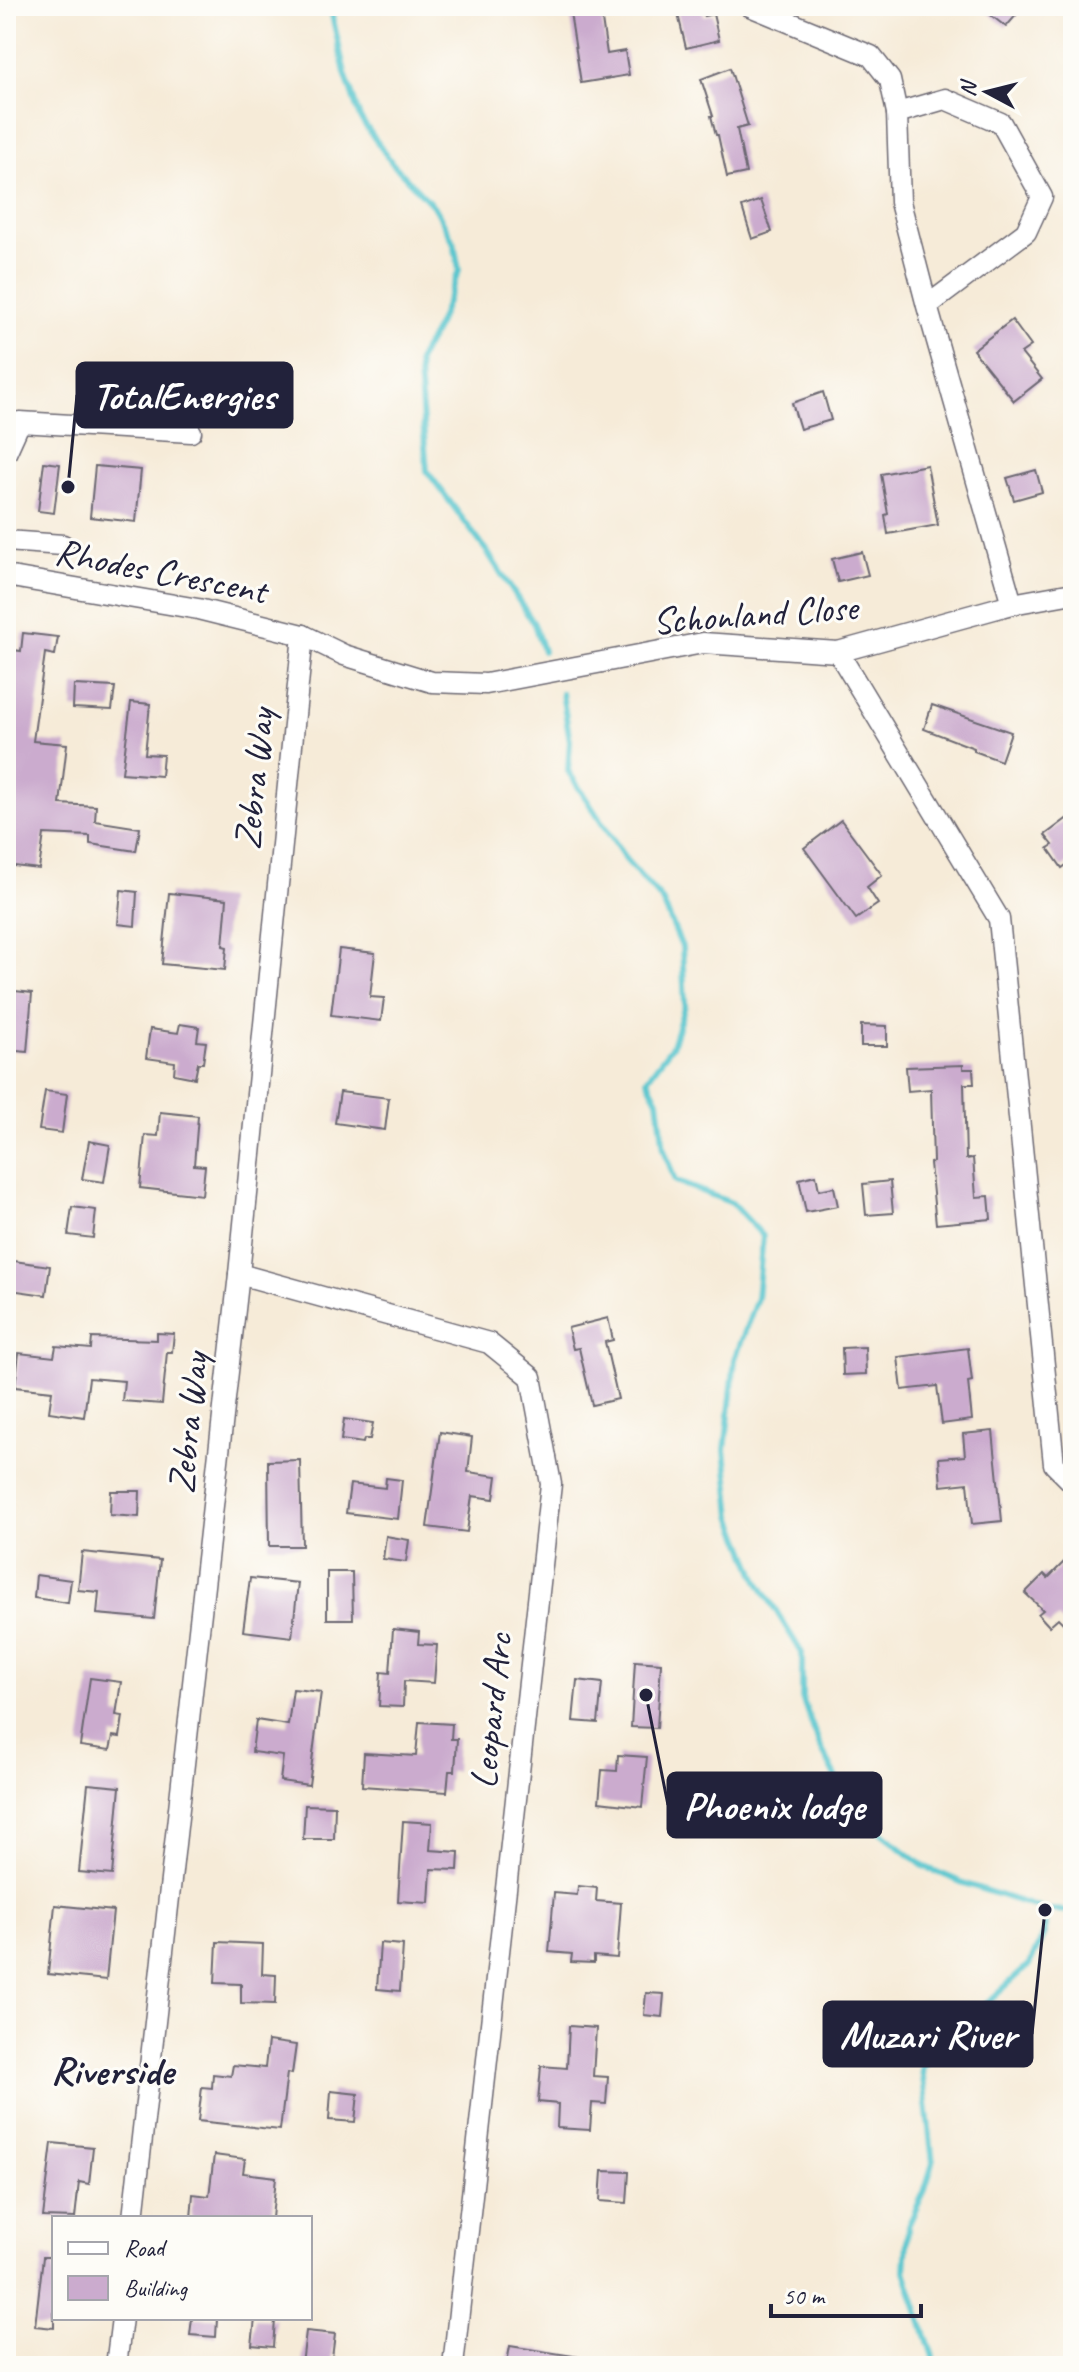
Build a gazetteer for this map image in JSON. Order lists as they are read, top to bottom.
{
  "streets": {
    "street": [
      "Rhodes Crescent",
      "Schonland Close",
      "Zebra Way",
      "Leopard Arc"
    ]
  },
  "crossings": [
    ["Rhodes Crescent", "Schonland Close"],
    ["Rhodes Crescent", "Zebra Way"],
    ["Schonland Close", "Zebra Way"],
    ["Zebra Way", "Leopard Arc"]
  ],
  "districts": ["Riverside"],
  "places": ["TotalEnergies", "Phoenix lodge", "Muzari River"],
  "legend": ["Road", "Building"],
  "scale_bar": "50 m",
  "north": "left"
}
